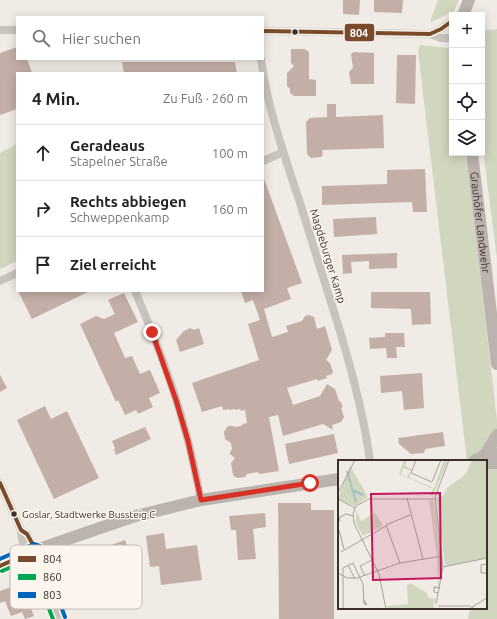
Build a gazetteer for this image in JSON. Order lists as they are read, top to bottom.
{
  "streets": {
    "street": ["Grauhöfer Landwehr", "Magdeburger Kamp"]
  },
  "places": ["Goslar, Stadtwerke Bussteig C"],
  "lines": ["transit line 804", "transit line 803", "transit line 860"],
  "legend": ["804", "860", "803"],
  "page": {
    "map_buttons": ["+", "−"],
    "search": "Hier suchen",
    "heading": ["4 Min.", "Zu Fuß · 260 m"],
    "list": [
      ["Geradeaus", "Stapelner Straße", "100 m"],
      ["Rechts abbiegen", "Schweppenkamp", "160 m"],
      "Ziel erreicht"
    ]
  }
}
